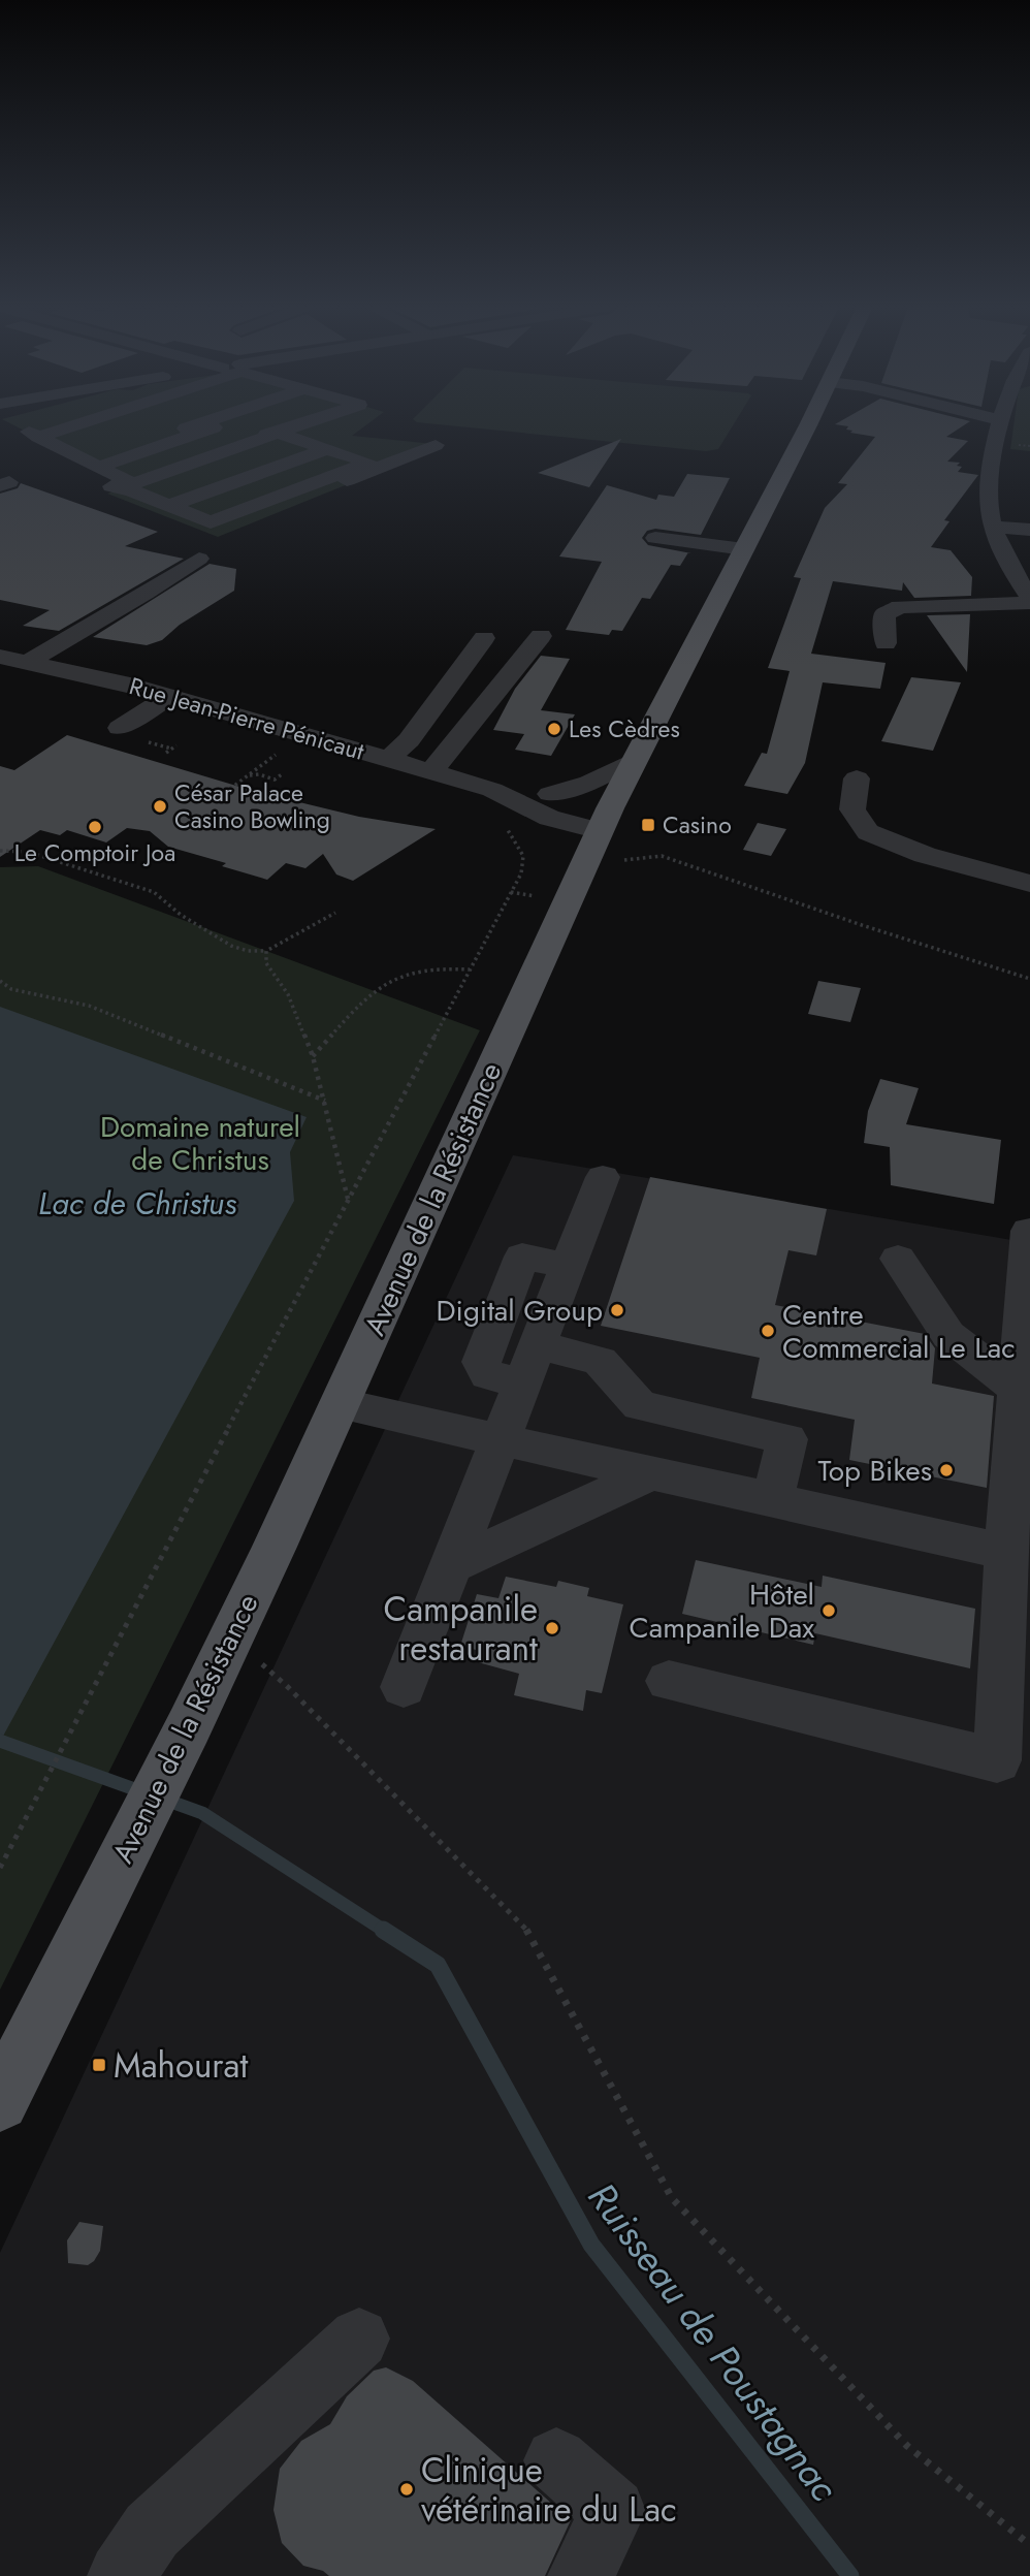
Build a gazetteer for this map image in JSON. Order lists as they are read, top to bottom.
{
  "streets": {
    "main road": ["Avenue de la Résistance"],
    "street": ["Rue Jean-Pierre Pénicaut"]
  },
  "crossings": [
    ["Rue Jean-Pierre Pénicaut", "Avenue de la Résistance"]
  ],
  "water": ["Lac de Christus", "Ruisseau de Poustagnac"],
  "parks": ["Domaine naturel de Christus"],
  "places": {
    "other": [
      "Les Cèdres",
      "César Palace Casino Bowling",
      "Le Comptoir Joa",
      "Digital Group",
      "Centre Commercial Le Lac",
      "Top Bikes",
      "Hôtel Campanile Dax",
      "Campanile restaurant",
      "Clinique vétérinaire du Lac"
    ],
    "transit": ["Casino", "Mahourat"]
  }
}
